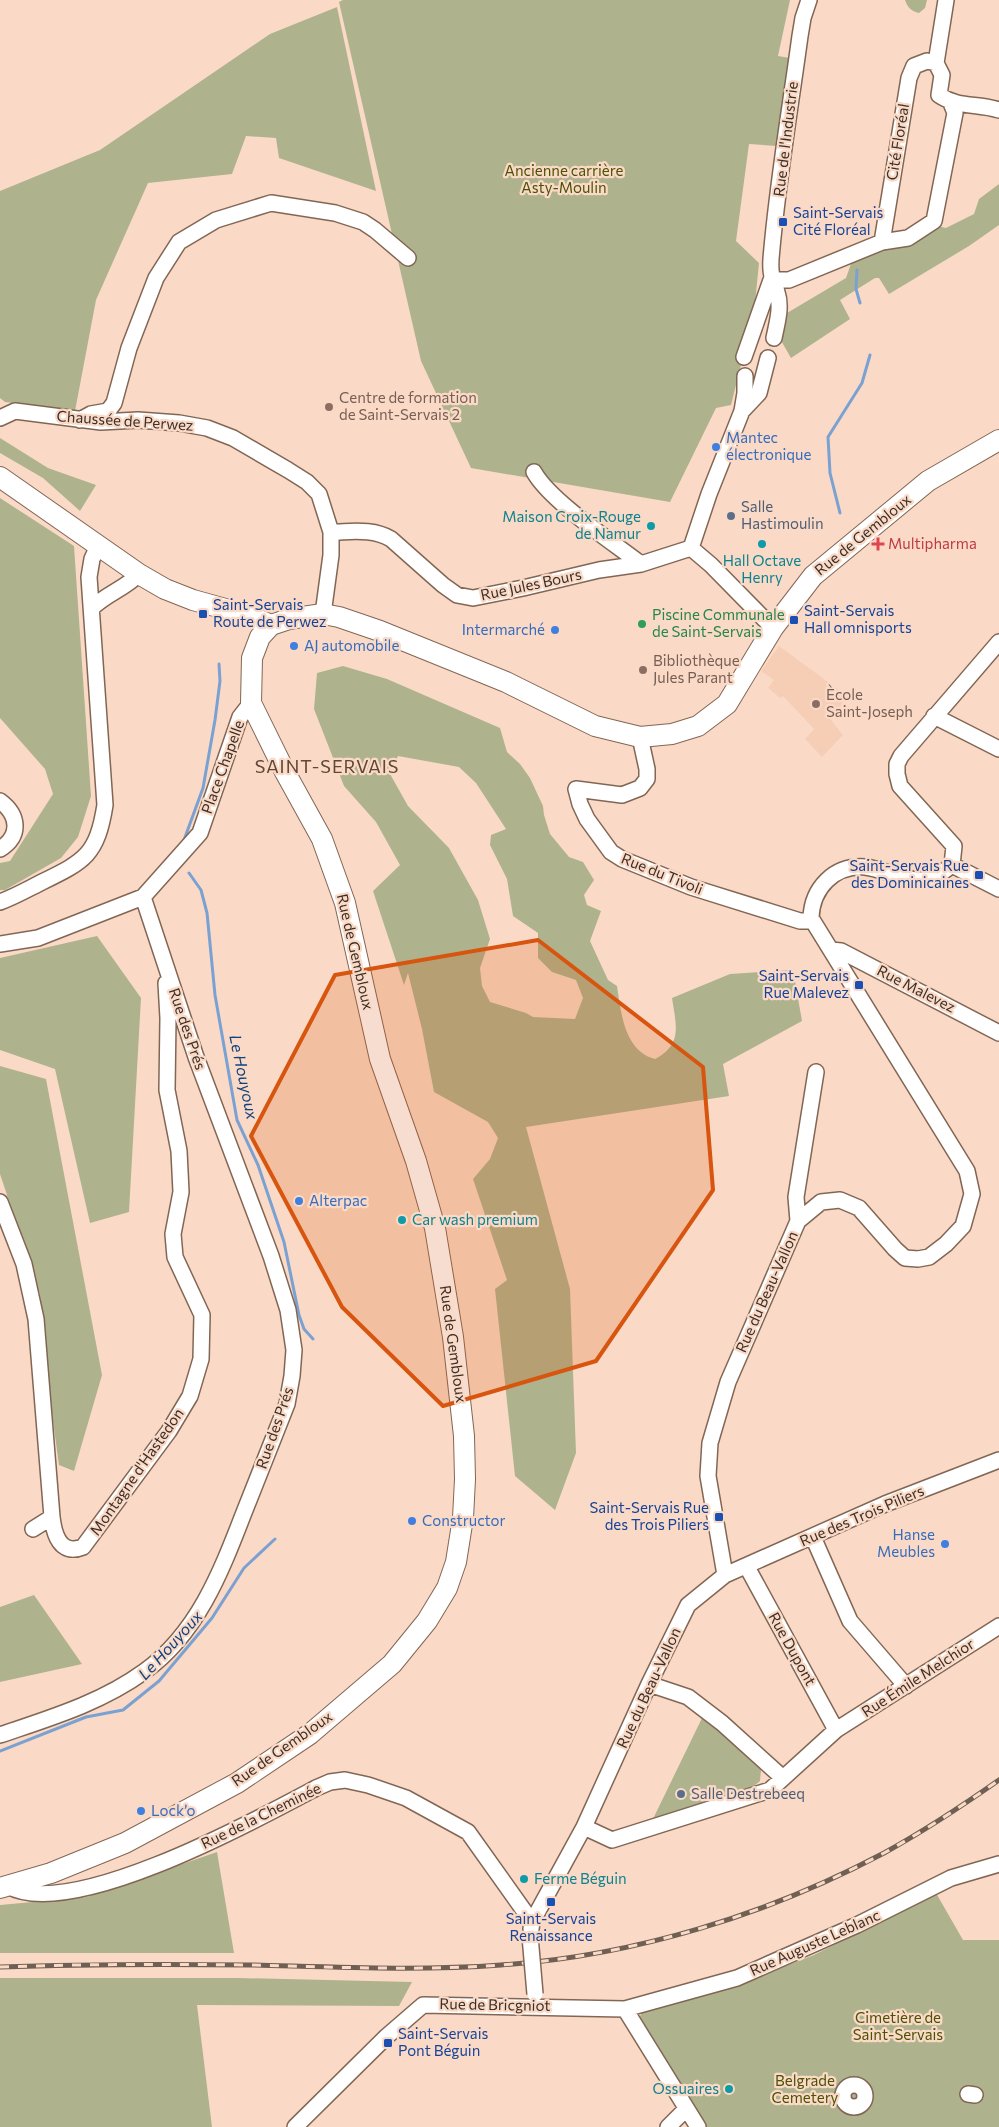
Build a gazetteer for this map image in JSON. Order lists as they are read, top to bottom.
{
  "streets": {
    "main road": ["Rue de Gembloux"],
    "street": [
      "Rue de l'Industrie",
      "Cité Floréal",
      "Chaussée de Perwez",
      "Rue Jules Bours",
      "Place Chapelle",
      "Rue du Tivoli",
      "Rue Malevez",
      "Rue des Prés",
      "Rue du Beau-Vallon",
      "Montagne d'Hastedon",
      "Rue des Trois Piliers",
      "Rue Dupont",
      "Rue Émile Melchior",
      "Rue de la Cheminée",
      "Rue Auguste Leblanc",
      "Rue de Bricgniot"
    ]
  },
  "crossings": [
    ["Chaussée de Perwez", "Rue de Gembloux"],
    ["Chaussée de Perwez", "Rue Jules Bours"],
    ["Rue de Gembloux", "Place Chapelle"],
    ["Rue de Gembloux", "Rue du Tivoli"],
    ["Rue de Gembloux", "Rue de la Cheminée"],
    ["Place Chapelle", "Rue des Prés"],
    ["Rue du Tivoli", "Rue du Beau-Vallon"],
    ["Rue Malevez", "Rue du Beau-Vallon"],
    ["Rue des Prés", "Montagne d'Hastedon"],
    ["Rue du Beau-Vallon", "Rue des Trois Piliers"],
    ["Rue du Beau-Vallon", "Rue Émile Melchior"],
    ["Rue du Beau-Vallon", "Rue de la Cheminée"],
    ["Rue des Trois Piliers", "Rue Dupont"],
    ["Rue Dupont", "Rue Émile Melchior"],
    ["Rue Auguste Leblanc", "Rue de Bricgniot"]
  ],
  "districts": ["SAINT-SERVAIS"],
  "water": ["Le Houyoux"],
  "parks": ["Ancienne carrière Asty-Moulin", "Cimetière de Saint-Servais", "Belgrade Cemetery"],
  "places": {
    "transit": [
      "Saint-Servais Cité Floréal",
      "Saint-Servais Route de Perwez",
      "Saint-Servais Hall omnisports",
      "Saint-Servais Rue des Dominicaines",
      "Saint-Servais Rue Malevez",
      "Saint-Servais Rue des Trois Piliers",
      "Saint-Servais Renaissance",
      "Saint-Servais Pont Béguin"
    ],
    "other": [
      "Centre de formation de Saint-Servais 2",
      "Mantec électronique",
      "Salle Hastimoulin",
      "Maison Croix-Rouge de Namur",
      "Hall Octave Henry",
      "Piscine Communale de Saint-Servais",
      "Intermarché",
      "AJ automobile",
      "Bibliothèque Jules Parant",
      "Ècole Saint-Joseph",
      "Alterpac",
      "Car wash premium",
      "Constructor",
      "Hanse Meubles",
      "Salle Destrebeeq",
      "Lock’o",
      "Ferme Béguin",
      "Ossuaires"
    ],
    "health": ["Multipharma"]
  }
}
